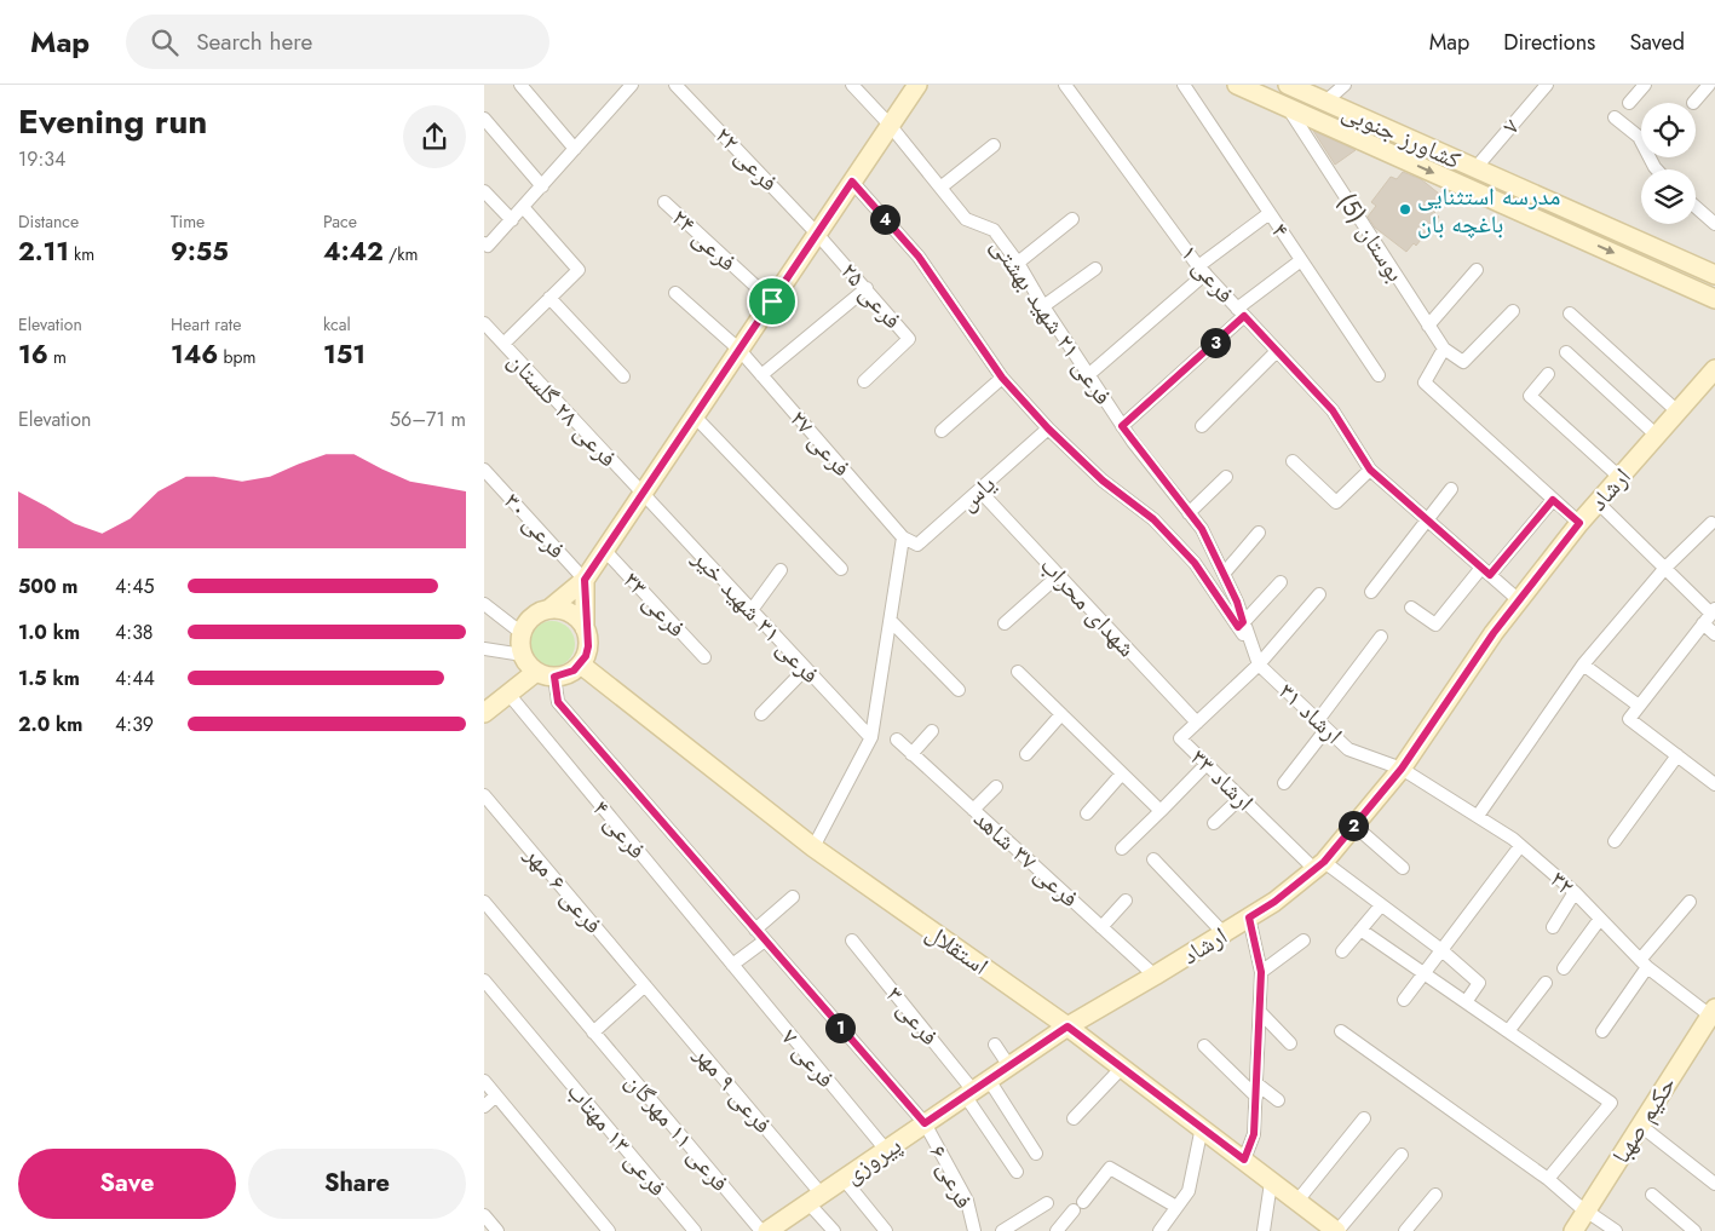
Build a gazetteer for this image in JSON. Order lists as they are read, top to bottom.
{
  "streets": {
    "street": [
      "۷",
      "کشاورز جنوبی",
      "فرعی ۲۲",
      "۴",
      "بوستان (5)",
      "فرعی ۲۴",
      "فرعی ۱",
      "فرعی ۲۵",
      "فرعی ۲۱ شهید بهشتی",
      "فرعی ۲۸ گلستان",
      "فرعی ۲۷",
      "ارشاد",
      "یاس",
      "فرعی ۳۰",
      "فرعی ۳۳",
      "شهدای محراب",
      "فرعی ۳۱ شهید خیر",
      "ارشاد ۳۱",
      "ارشاد ۳۳",
      "فرعی ۴",
      "فرعی ۳۷ شاهد",
      "۳۲",
      "فرعی ۶ مهر",
      "استقلال",
      "فرعی ۳",
      "فرعی ۷",
      "فرعی ۹ مهر",
      "حکیم صهبا",
      "فرعی ۱۱ مهرگان",
      "فرعی ۱۳ مهتاب",
      "پیروزی",
      "فرعی ۶"
    ]
  },
  "crossings": [
    ["۷", "کشاورز جنوبی"],
    ["کشاورز جنوبی", "بوستان (5)"],
    ["فرعی ۲۲", "فرعی ۲۵"],
    ["فرعی ۱", "ارشاد"],
    ["فرعی ۲۱ شهید بهشتی", "ارشاد ۳۱"],
    ["فرعی ۲۱ شهید بهشتی", "ارشاد ۳۳"],
    ["فرعی ۲۸ گلستان", "فرعی ۳۱ شهید خیر"],
    ["فرعی ۲۷", "یاس"],
    ["ارشاد", "ارشاد ۳۱"],
    ["ارشاد", "ارشاد ۳۳"],
    ["ارشاد", "فرعی ۳۷ شاهد"],
    ["ارشاد", "۳۲"],
    ["ارشاد", "استقلال"],
    ["ارشاد", "پیروزی"],
    ["یاس", "شهدای محراب"],
    ["شهدای محراب", "ارشاد ۳۳"],
    ["ارشاد ۳۱", "ارشاد ۳۳"],
    ["ارشاد ۳۱", "۳۲"],
    ["فرعی ۴", "فرعی ۷"],
    ["۳۲", "حکیم صهبا"],
    ["فرعی ۶ مهر", "فرعی ۹ مهر"],
    ["استقلال", "پیروزی"],
    ["استقلال", "فرعی ۶"],
    ["فرعی ۳", "پیروزی"],
    ["فرعی ۷", "پیروزی"],
    ["فرعی ۹ مهر", "پیروزی"],
    ["پیروزی", "فرعی ۶"]
  ],
  "places": ["مدرسه استثنایی باغچه بان"],
  "page": {
    "header": "Map",
    "search": "Search here",
    "nav": ["Map", "Directions", "Saved"],
    "heading": ["Evening run", "19:34"],
    "stats": [
      ["Distance", "2.11 km"],
      ["Time", "9:55"],
      ["Pace", "4:42 /km"],
      ["Elevation", "16 m"],
      ["Heart rate", "146 bpm"],
      ["kcal", "151"]
    ],
    "pins": [
      "4",
      "3",
      "2",
      "1"
    ],
    "chart": ["Elevation", "56–71 m"],
    "list": [
      {
        "name": "500 m",
        "note": "4:45"
      },
      {
        "name": "1.0 km",
        "note": "4:38"
      },
      {
        "name": "1.5 km",
        "note": "4:44"
      },
      {
        "name": "2.0 km",
        "note": "4:39"
      }
    ],
    "buttons": ["Save", "Share"]
  }
}
